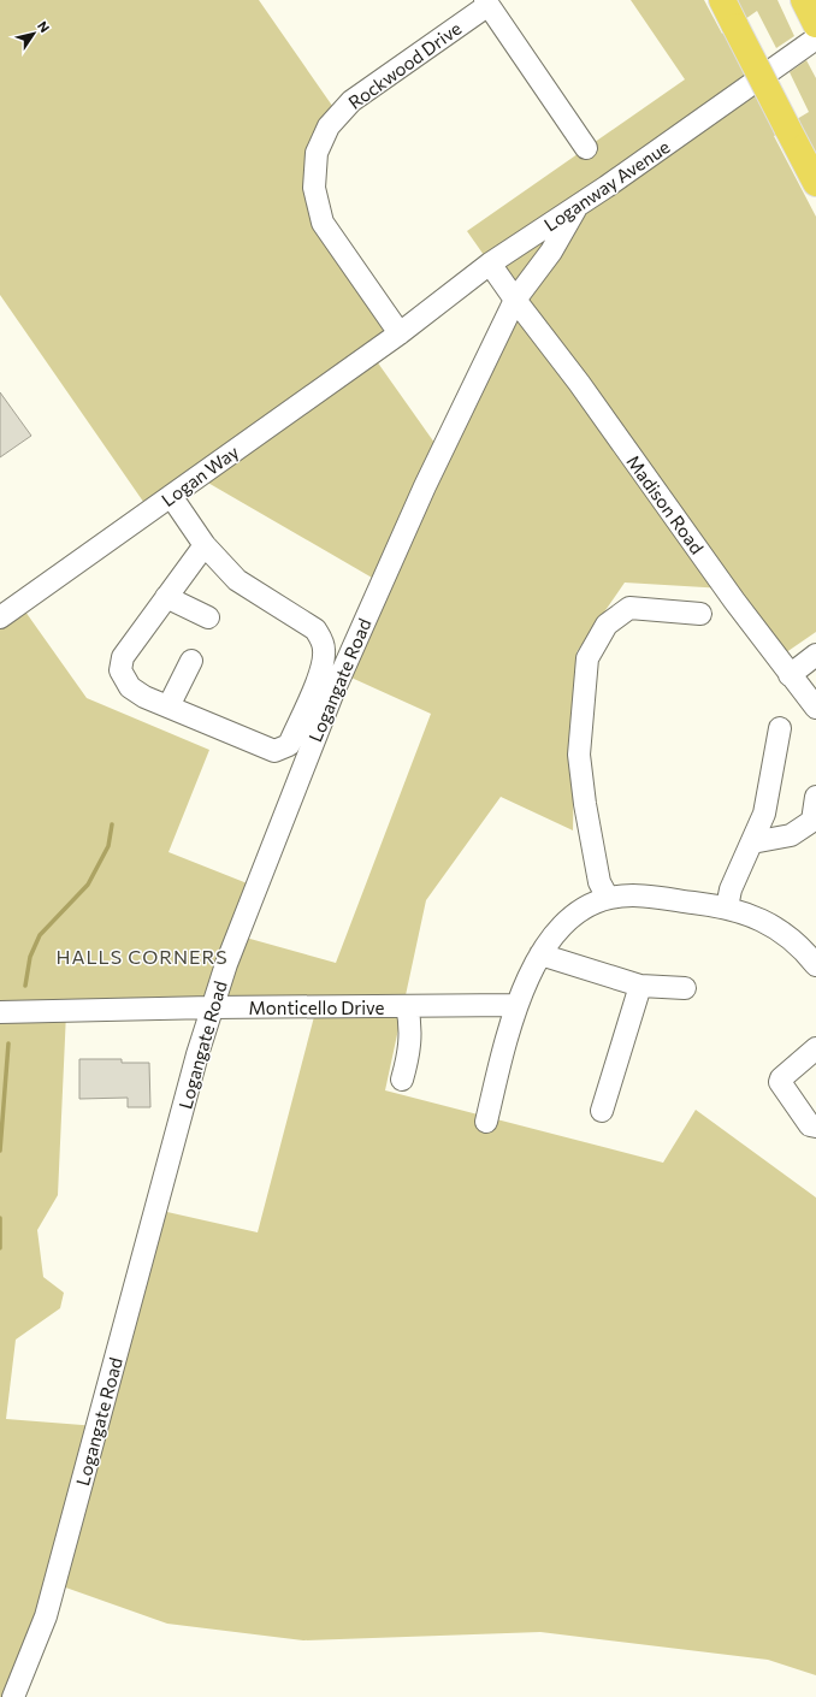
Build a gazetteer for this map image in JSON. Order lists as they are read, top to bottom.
{
  "streets": {
    "street": [
      "Rockwood Drive",
      "Loganway Avenue",
      "Logan Way",
      "Madison Road",
      "Logangate Road",
      "Monticello Drive"
    ]
  },
  "crossings": [
    ["Rockwood Drive", "Loganway Avenue"],
    ["Rockwood Drive", "Logan Way"],
    ["Loganway Avenue", "Logan Way"],
    ["Loganway Avenue", "Logangate Road"],
    ["Madison Road", "Logangate Road"],
    ["Logangate Road", "Monticello Drive"]
  ],
  "districts": ["HALLS CORNERS"],
  "north": "top right"
}
